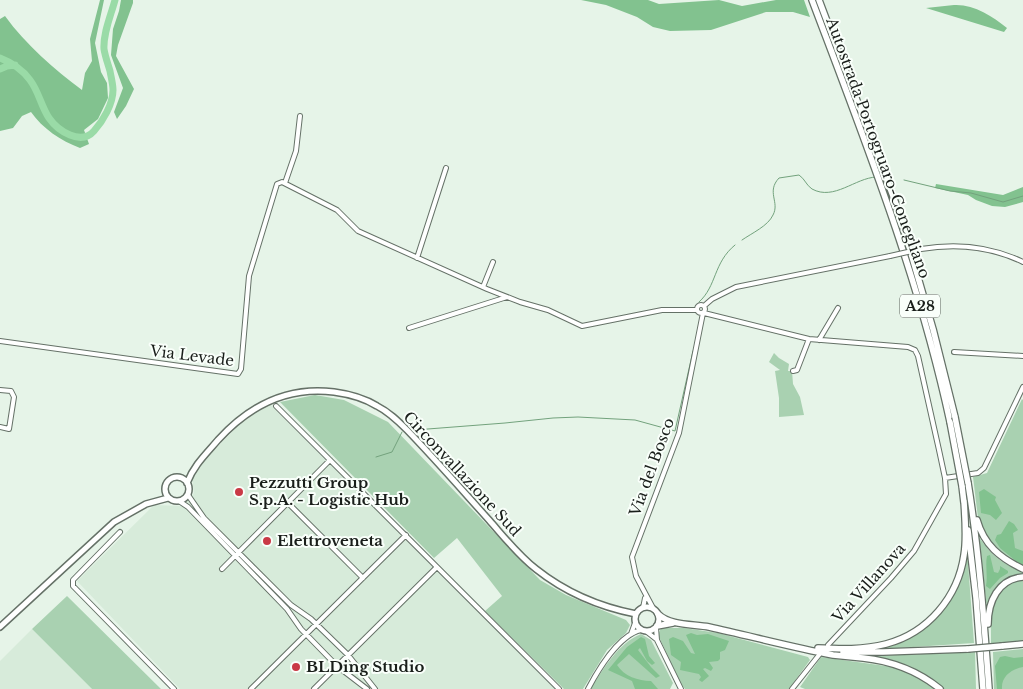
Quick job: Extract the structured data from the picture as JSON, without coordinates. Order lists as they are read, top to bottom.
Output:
{
  "streets": {
    "highway": ["Autostrada Portogruaro-Conegliano", "A28"],
    "main road": ["Circonvallazione Sud"],
    "street": ["Via Levade", "Via del Bosco", "Via Villanova"]
  },
  "crossings": [
    ["Via del Bosco", "Circonvallazione Sud"]
  ],
  "places": ["Pezzutti Group S.p.A. - Logistic Hub", "Elettroveneta", "BLDing Studio"]
}
